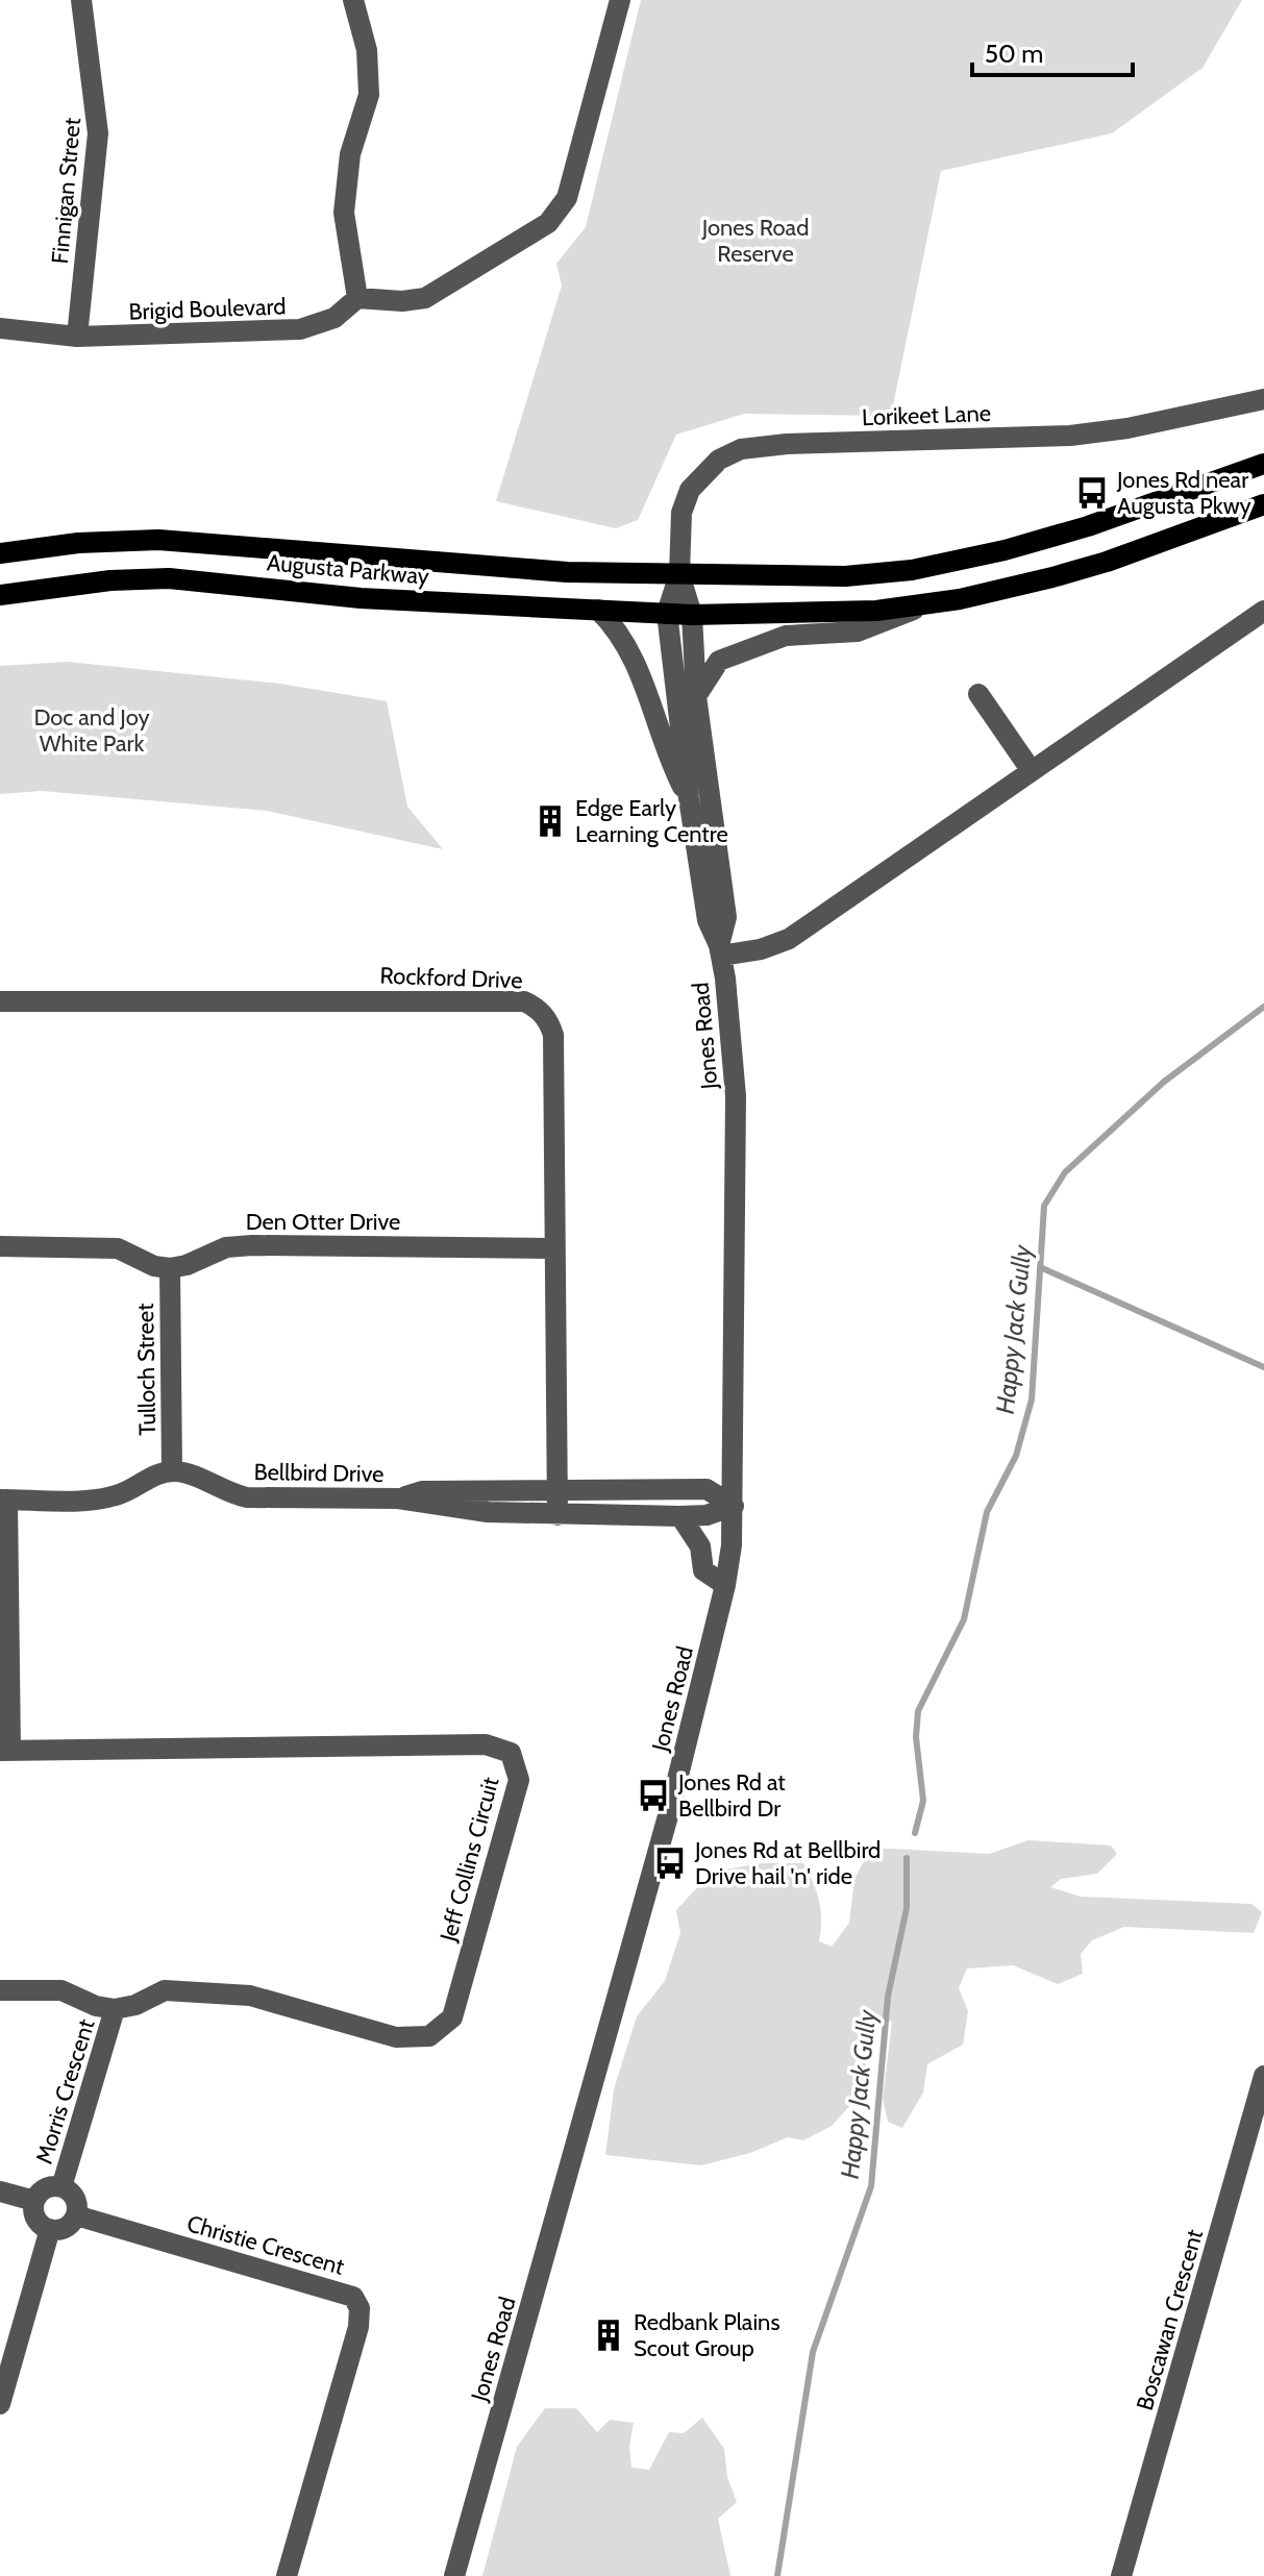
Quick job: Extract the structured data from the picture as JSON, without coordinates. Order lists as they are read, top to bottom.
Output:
{
  "streets": {
    "main road": ["Augusta Parkway"],
    "street": [
      "Finnigan Street",
      "Brigid Boulevard",
      "Lorikeet Lane",
      "Rockford Drive",
      "Jones Road",
      "Den Otter Drive",
      "Tulloch Street",
      "Bellbird Drive",
      "Jeff Collins Circuit",
      "Morris Crescent",
      "Christie Crescent",
      "Boscawan Crescent"
    ]
  },
  "crossings": [
    ["Finnigan Street", "Brigid Boulevard"],
    ["Lorikeet Lane", "Augusta Parkway"],
    ["Lorikeet Lane", "Jones Road"],
    ["Augusta Parkway", "Jones Road"],
    ["Rockford Drive", "Den Otter Drive"],
    ["Rockford Drive", "Bellbird Drive"],
    ["Jones Road", "Bellbird Drive"],
    ["Den Otter Drive", "Tulloch Street"],
    ["Tulloch Street", "Bellbird Drive"],
    ["Jeff Collins Circuit", "Morris Crescent"],
    ["Morris Crescent", "Christie Crescent"]
  ],
  "water": ["Happy Jack Gully"],
  "parks": ["Jones Road Reserve", "Doc and Joy White Park"],
  "places": {
    "bus stop": ["Jones Rd near Augusta Pkwy", "Jones Rd at Bellbird Dr", "Jones Rd at Bellbird Drive hail 'n' ride"],
    "building": ["Edge Early Learning Centre", "Redbank Plains Scout Group"]
  },
  "scale_bar": "50 m"
}
